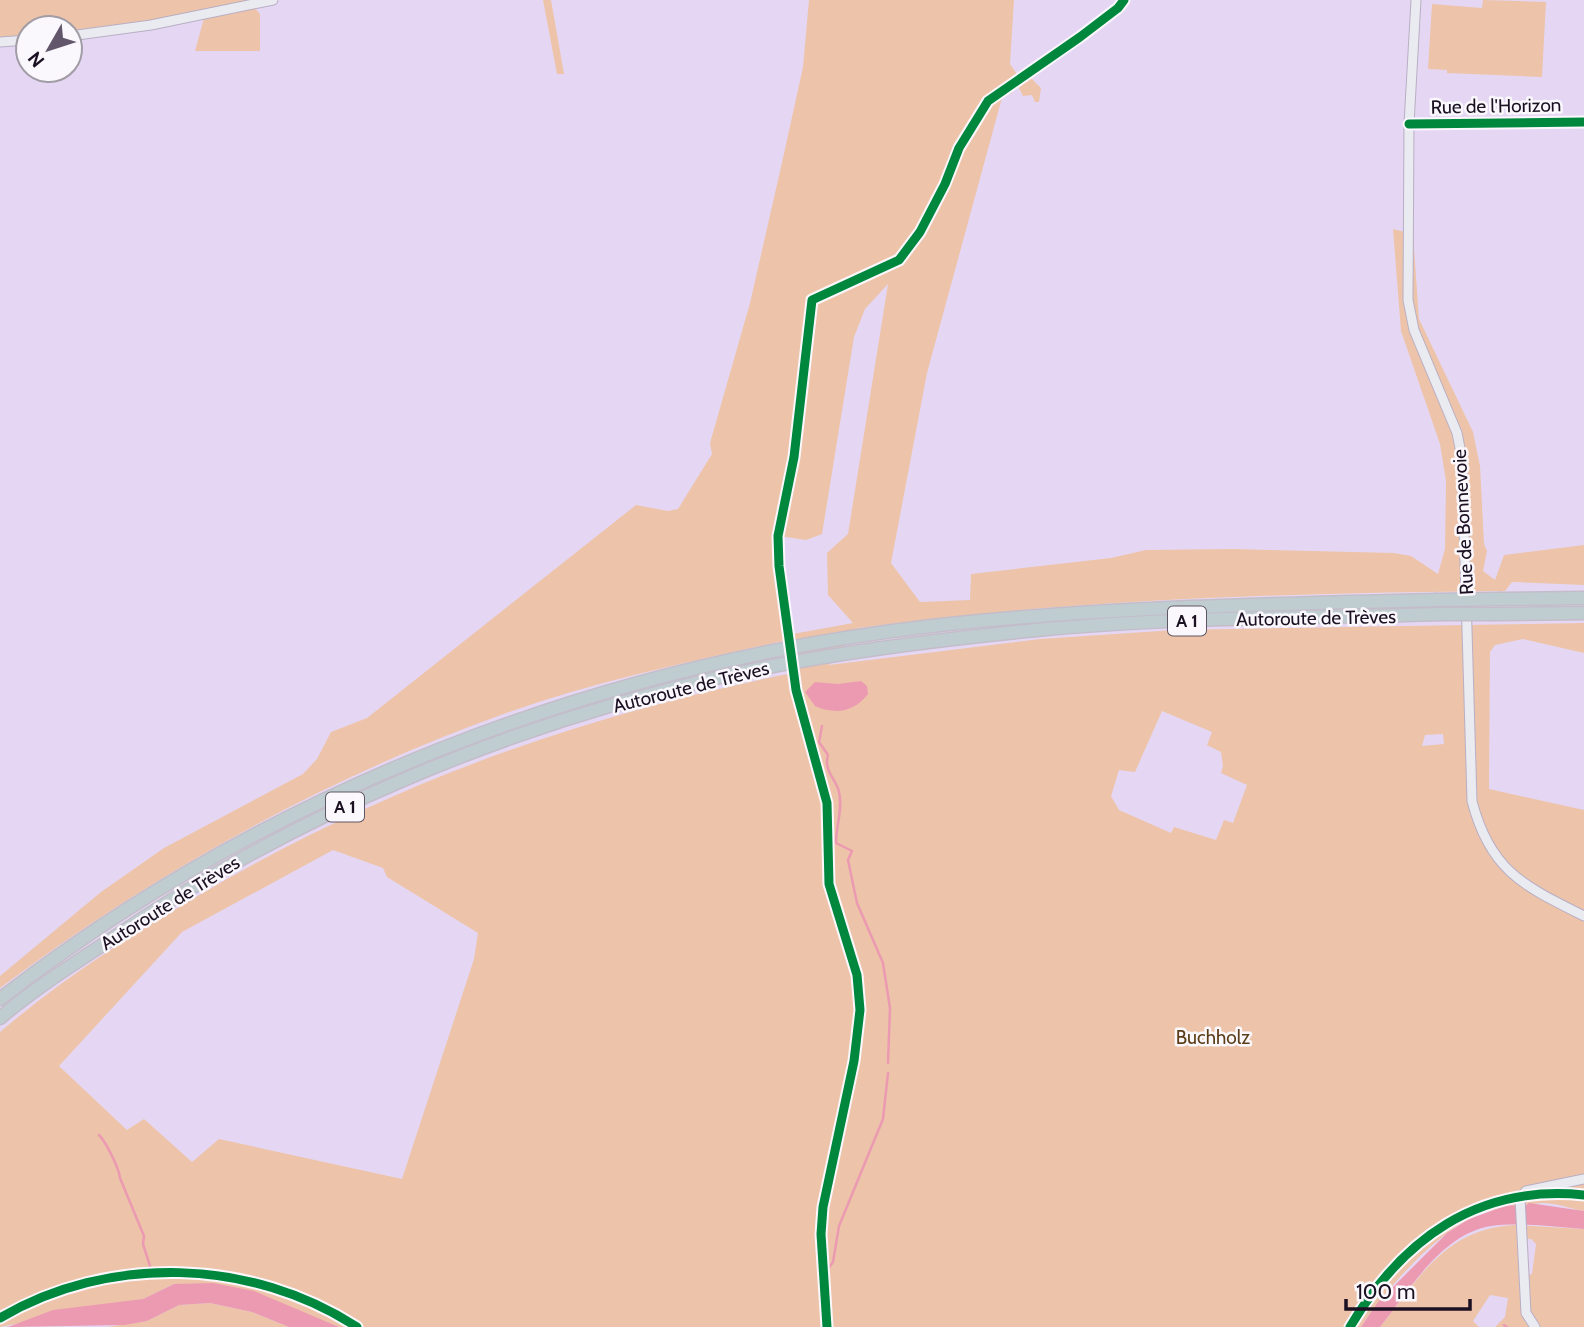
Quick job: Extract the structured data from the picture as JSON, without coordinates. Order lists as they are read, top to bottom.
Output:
{
  "streets": {
    "highway": ["Autoroute de Trèves", "A 1"],
    "main road": ["Rue de Bonnevoie"],
    "street": ["Rue de l'Horizon"]
  },
  "crossings": [
    ["Rue de l'Horizon", "Rue de Bonnevoie"]
  ],
  "parks": ["Buchholz"],
  "scale_bar": "100 m",
  "north": "bottom left"
}
